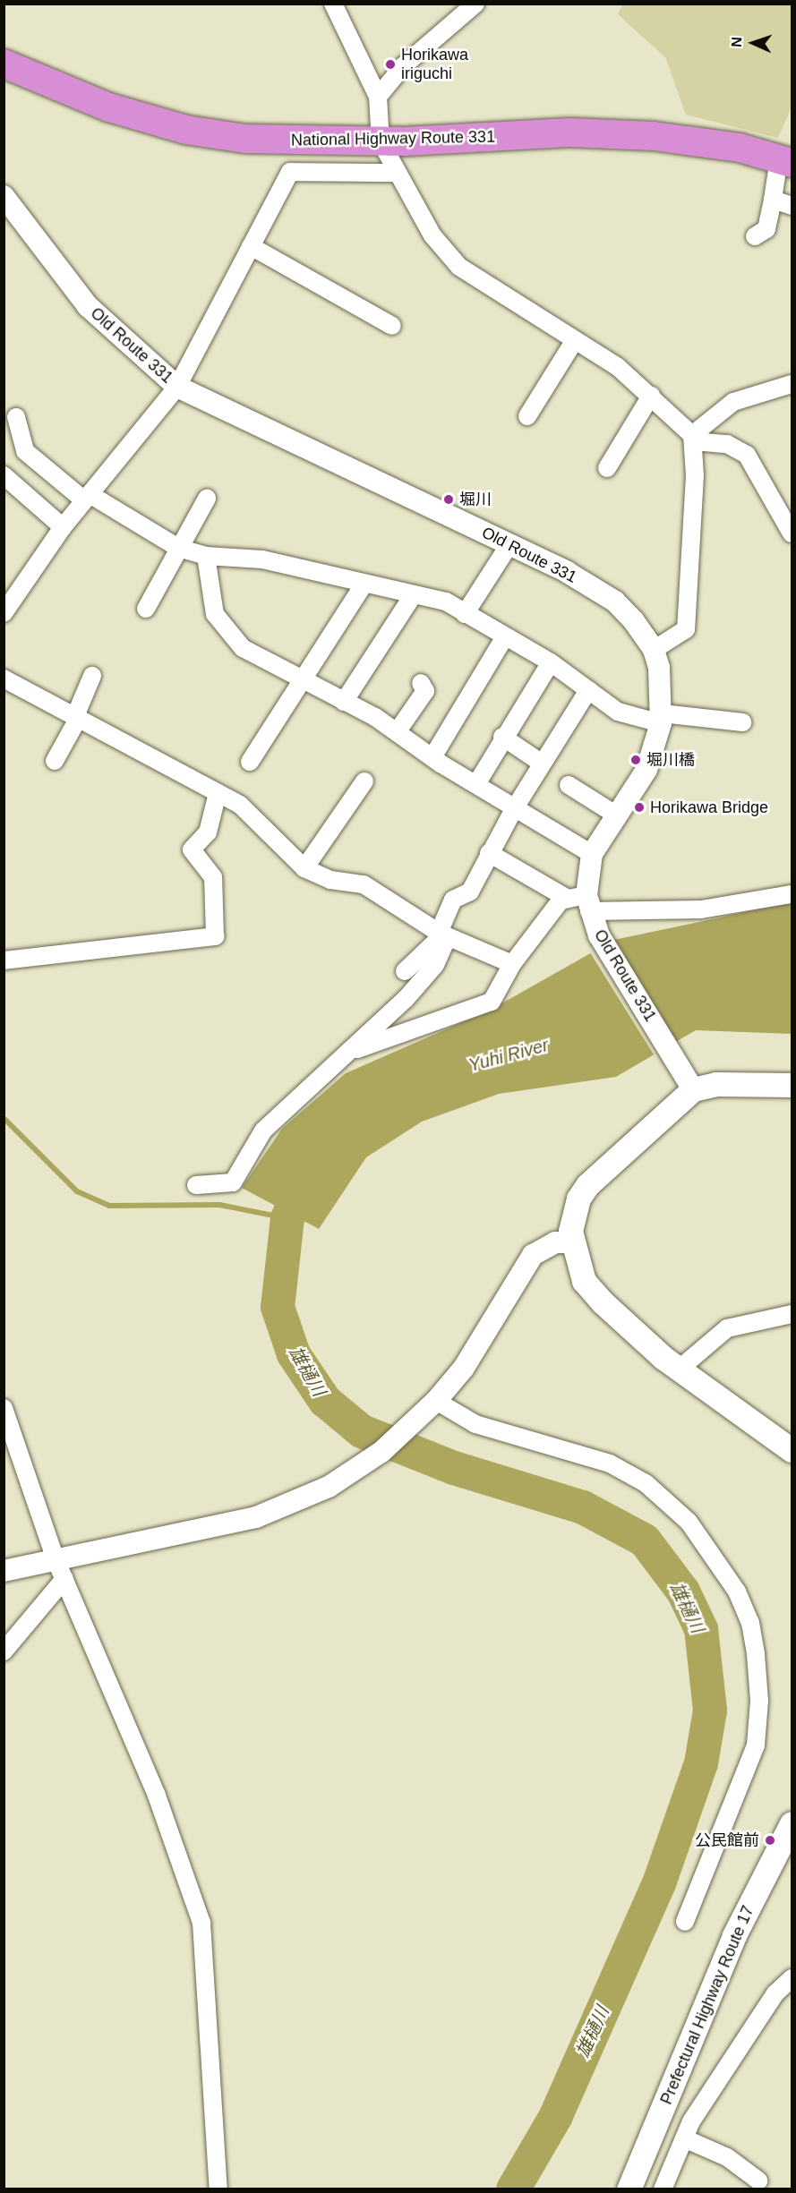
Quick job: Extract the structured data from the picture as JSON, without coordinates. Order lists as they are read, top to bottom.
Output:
{
  "streets": {
    "highway": ["National Highway Route 331"],
    "main road": ["Prefectural Highway Route 17"],
    "street": ["Old Route 331"]
  },
  "water": ["Yuhi River", "雄樋川"],
  "places": [
    "Horikawa iriguchi",
    "堀川",
    "堀川橋",
    "Horikawa Bridge",
    "公民館前"
  ],
  "north": "left"
}
